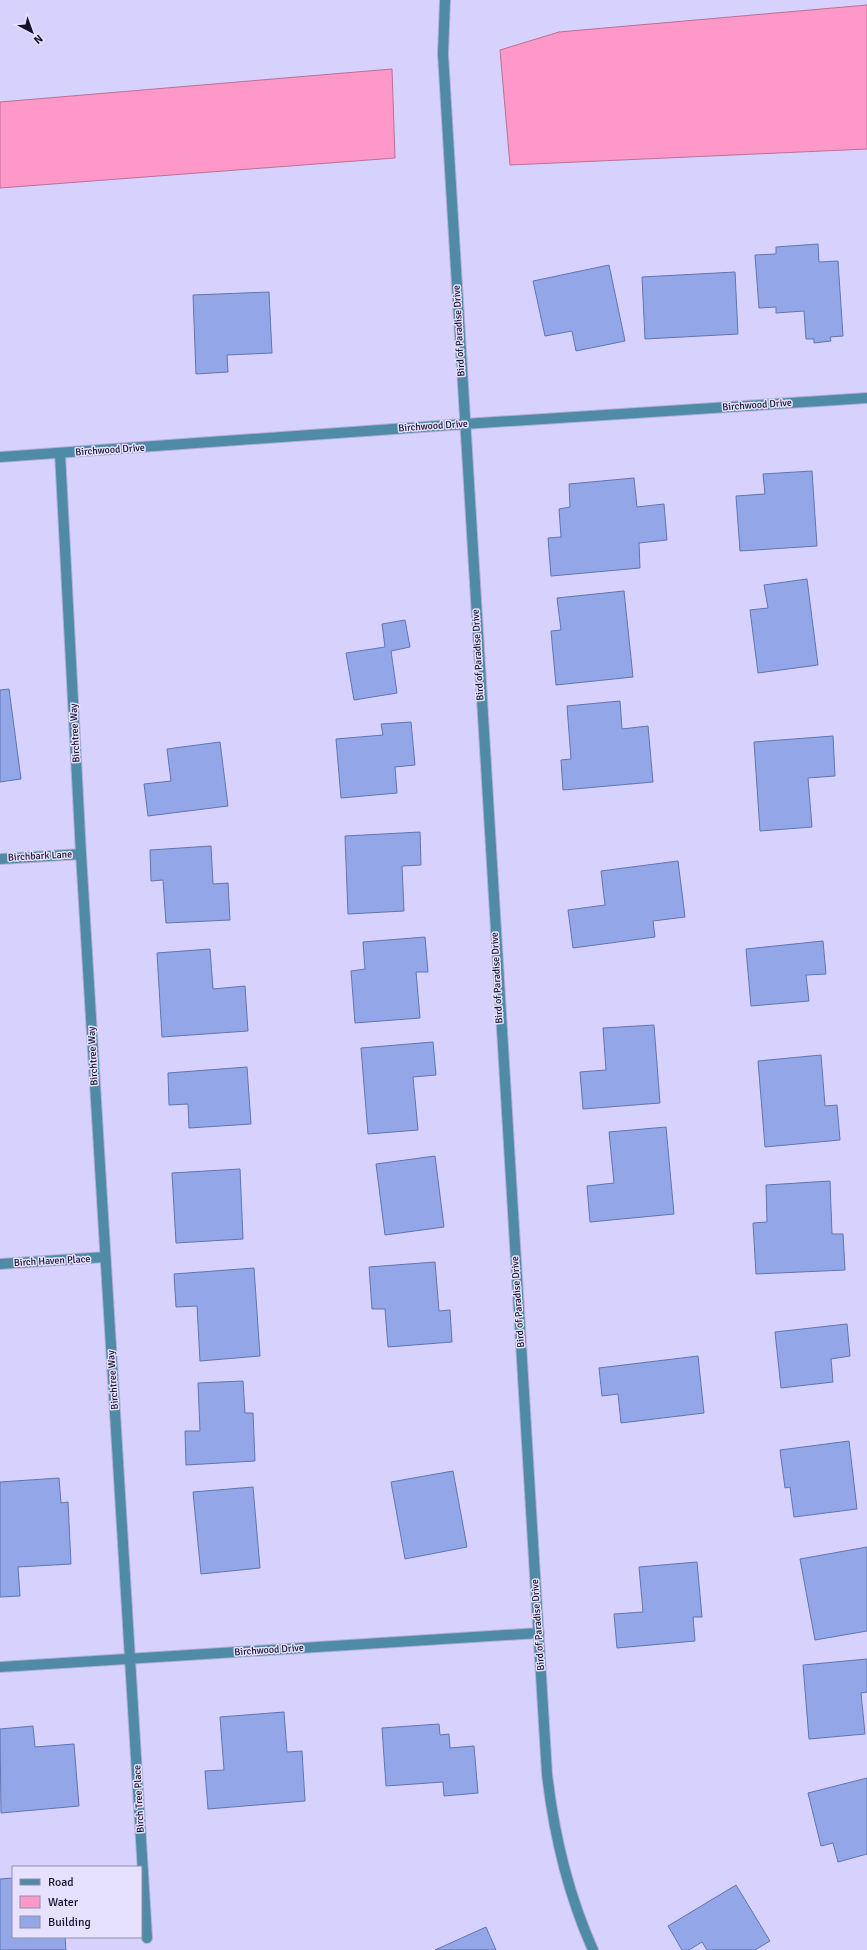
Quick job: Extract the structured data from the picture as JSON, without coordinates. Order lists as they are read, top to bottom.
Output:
{
  "streets": {
    "street": [
      "Bird of Paradise Drive",
      "Birchwood Drive",
      "Birchtree Way",
      "Birchbark Lane",
      "Birch Haven Place",
      "Birch Tree Place"
    ]
  },
  "crossings": [
    ["Bird of Paradise Drive", "Birchwood Drive"],
    ["Birchwood Drive", "Birchtree Way"],
    ["Birchwood Drive", "Birch Tree Place"],
    ["Birchtree Way", "Birchbark Lane"],
    ["Birchtree Way", "Birch Haven Place"],
    ["Birchtree Way", "Birch Tree Place"]
  ],
  "legend": ["Road", "Water", "Building"],
  "north": "bottom right"
}
